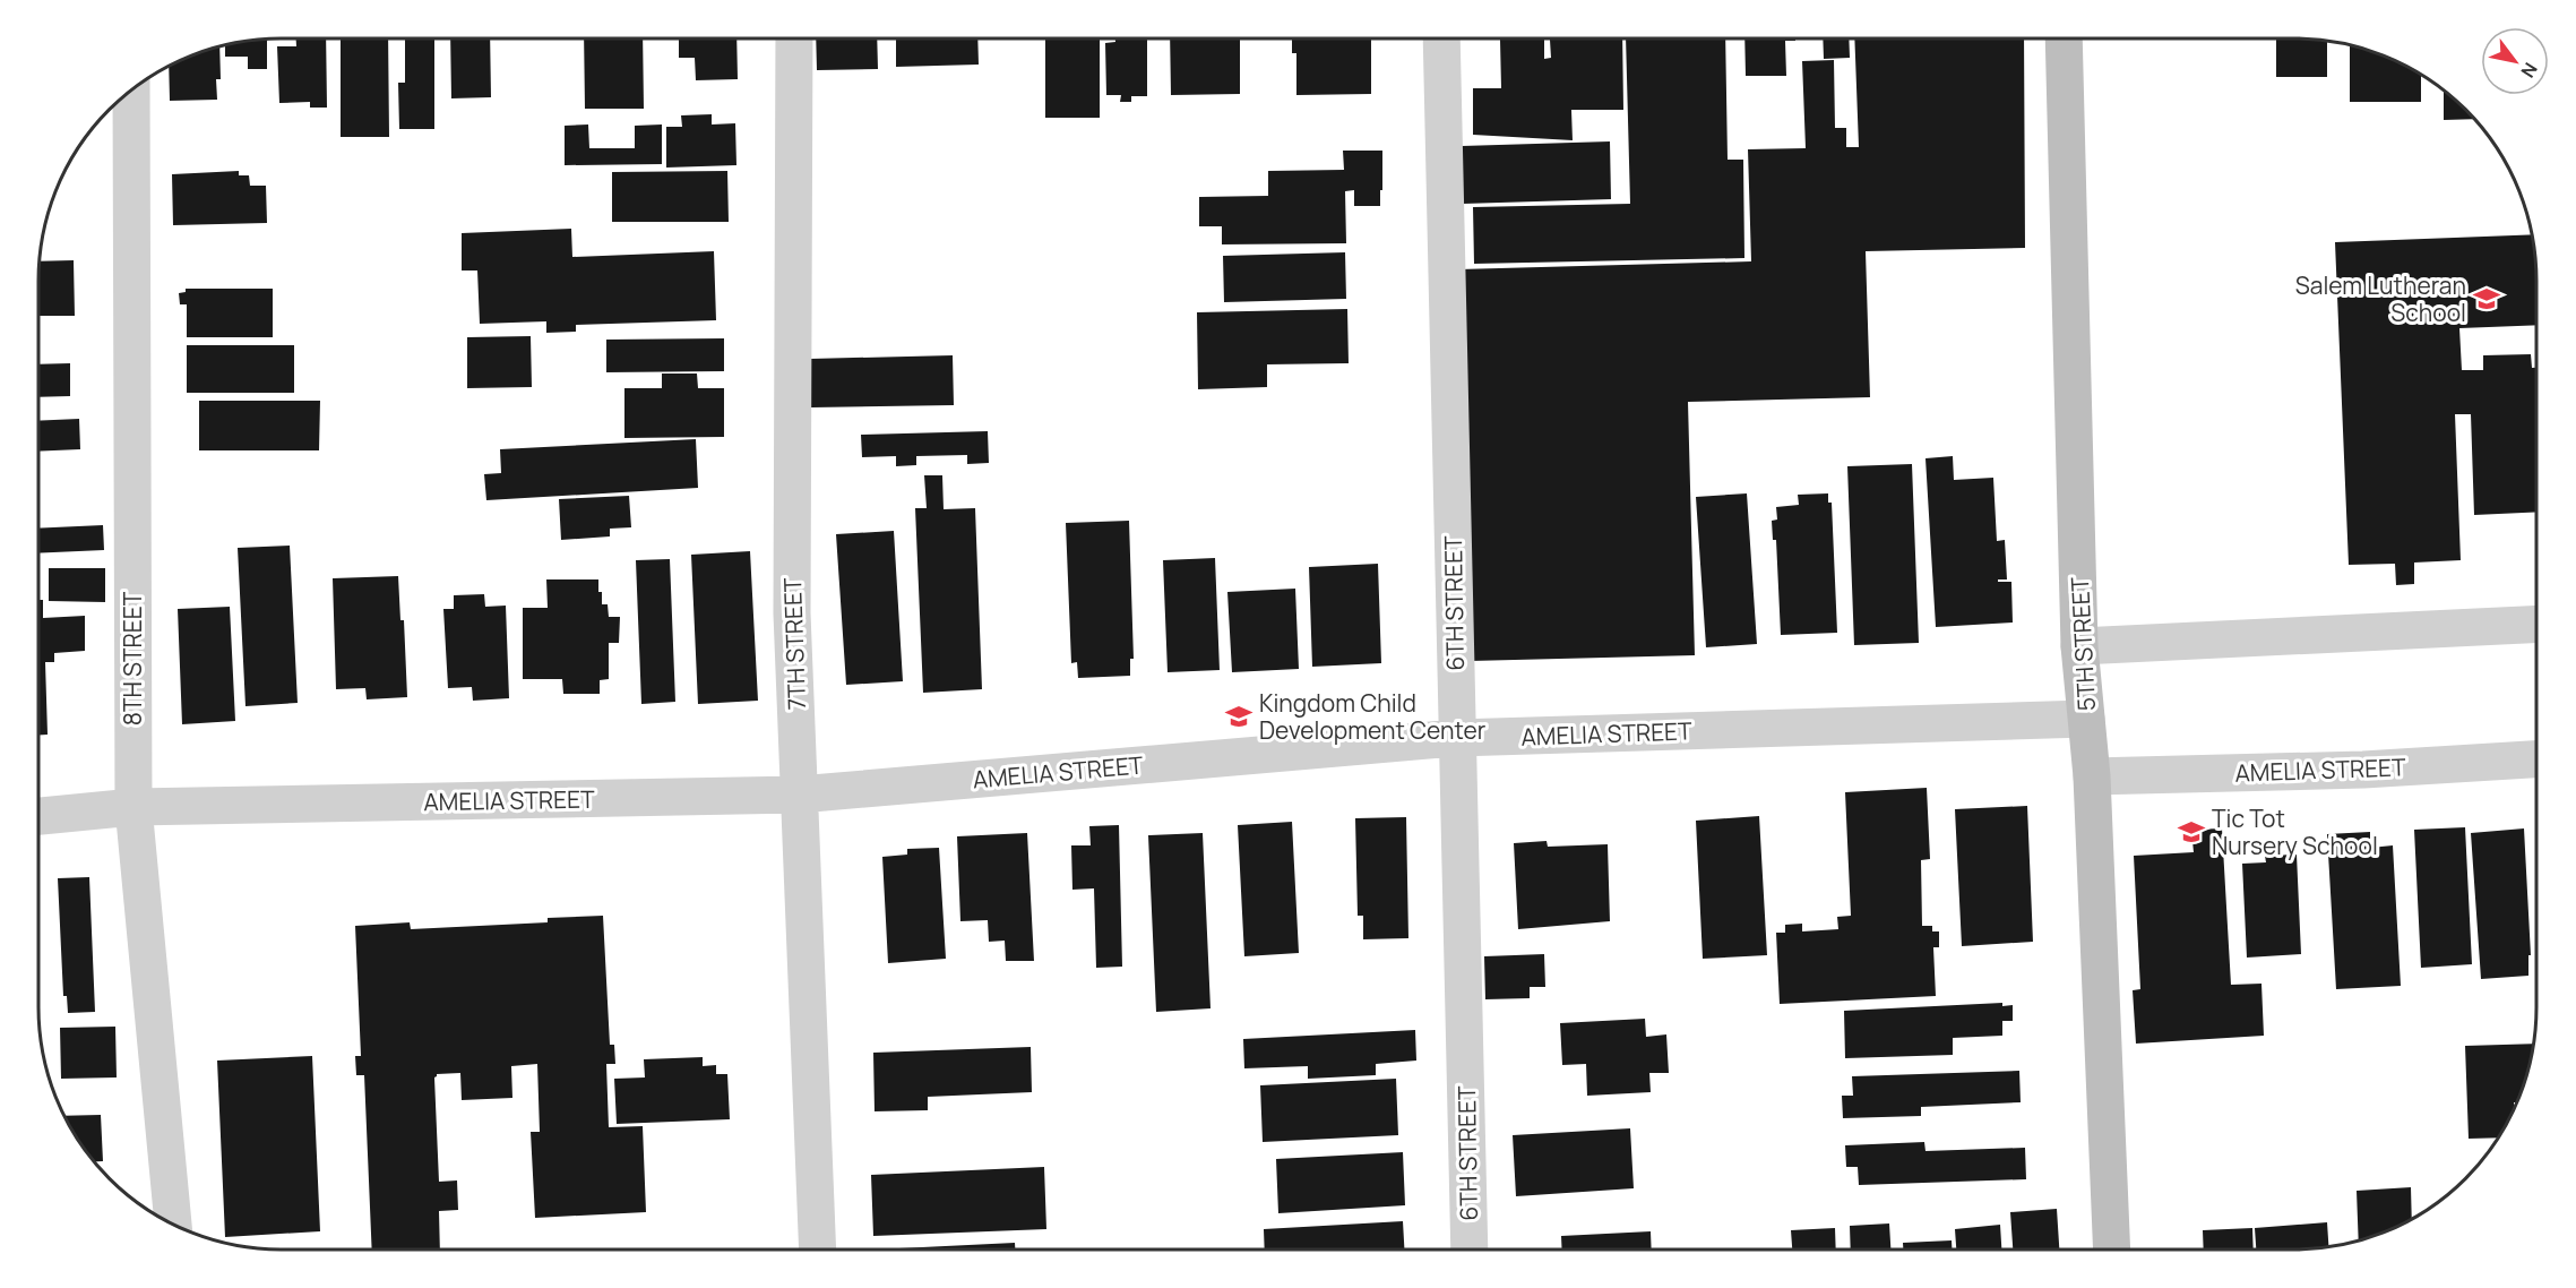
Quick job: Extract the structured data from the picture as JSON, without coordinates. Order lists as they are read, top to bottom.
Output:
{
  "streets": {
    "main road": ["5TH STREET"],
    "street": [
      "6TH STREET",
      "7TH STREET",
      "8TH STREET",
      "AMELIA STREET"
    ]
  },
  "crossings": [
    ["6TH STREET", "AMELIA STREET"],
    ["7TH STREET", "AMELIA STREET"],
    ["5TH STREET", "AMELIA STREET"],
    ["8TH STREET", "AMELIA STREET"]
  ],
  "places": {
    "school or university": ["Salem Lutheran School", "Kingdom Child Development Center", "Tic Tot Nursery School"]
  },
  "north": "bottom right"
}
